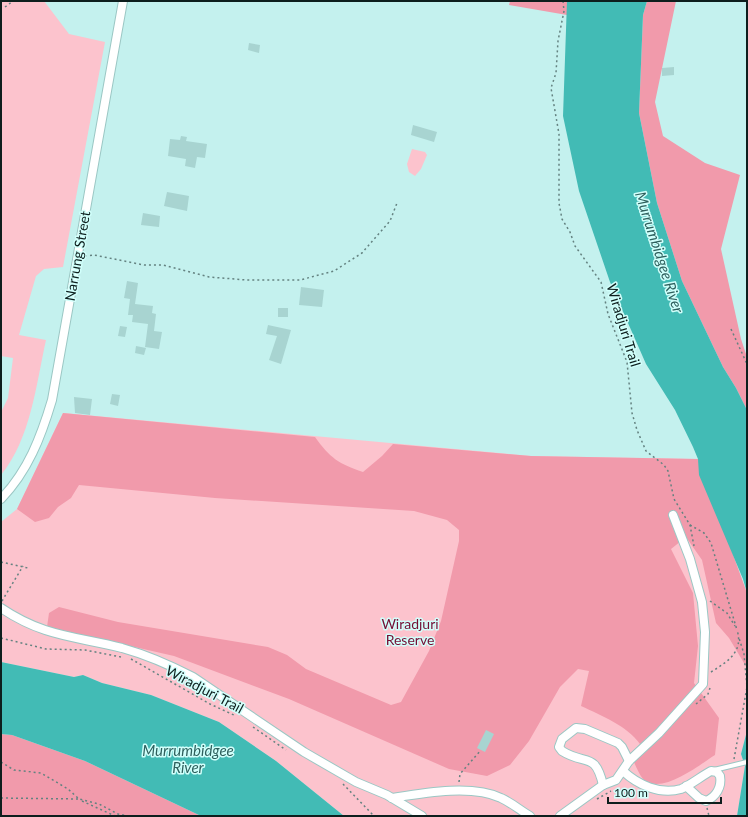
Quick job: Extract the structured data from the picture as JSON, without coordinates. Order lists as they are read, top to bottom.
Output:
{
  "streets": {
    "street": ["Narrung Street"],
    "path": ["Wiradjuri Trail"]
  },
  "water": ["Murrumbidgee River"],
  "parks": ["Wiradjuri Reserve"],
  "scale_bar": "100 m"
}
